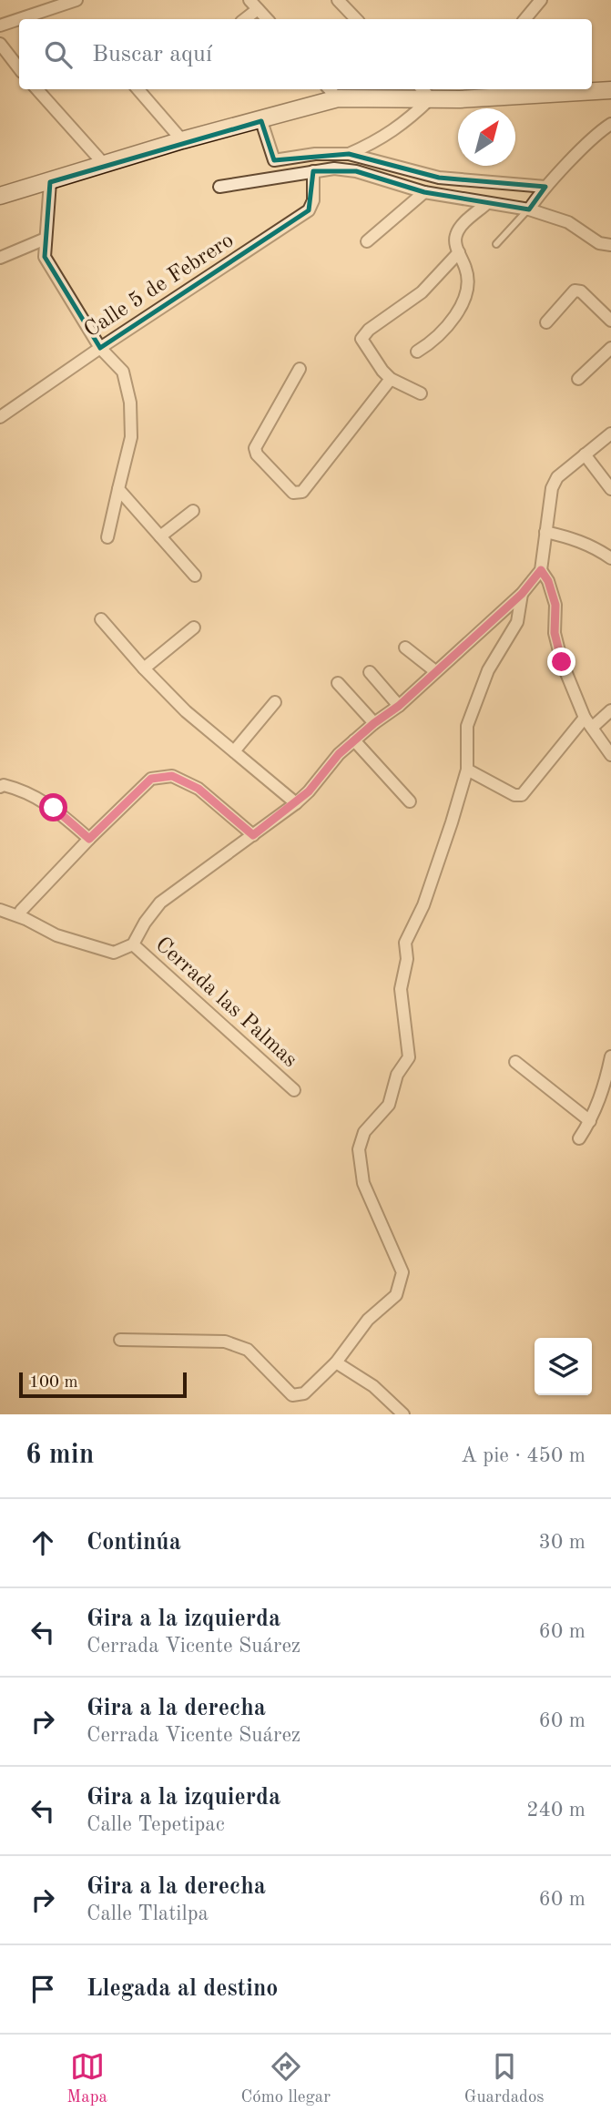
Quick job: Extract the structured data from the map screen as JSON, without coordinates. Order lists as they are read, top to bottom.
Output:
{
  "streets": {
    "street": ["Calle 5 de Febrero", "Cerrada las Palmas"]
  },
  "scale_bar": "100 m",
  "north": "top right",
  "page": {
    "search": "Buscar aquí",
    "scale": "100 m",
    "heading": ["6 min", "A pie · 450 m"],
    "list": [
      ["Continúa", "30 m"],
      ["Gira a la izquierda", "Cerrada Vicente Suárez", "60 m"],
      ["Gira a la derecha", "Cerrada Vicente Suárez", "60 m"],
      ["Gira a la izquierda", "Calle Tepetipac", "240 m"],
      ["Gira a la derecha", "Calle Tlatilpa", "60 m"],
      "Llegada al destino"
    ],
    "nav": ["Mapa", "Cómo llegar", "Guardados"]
  }
}
